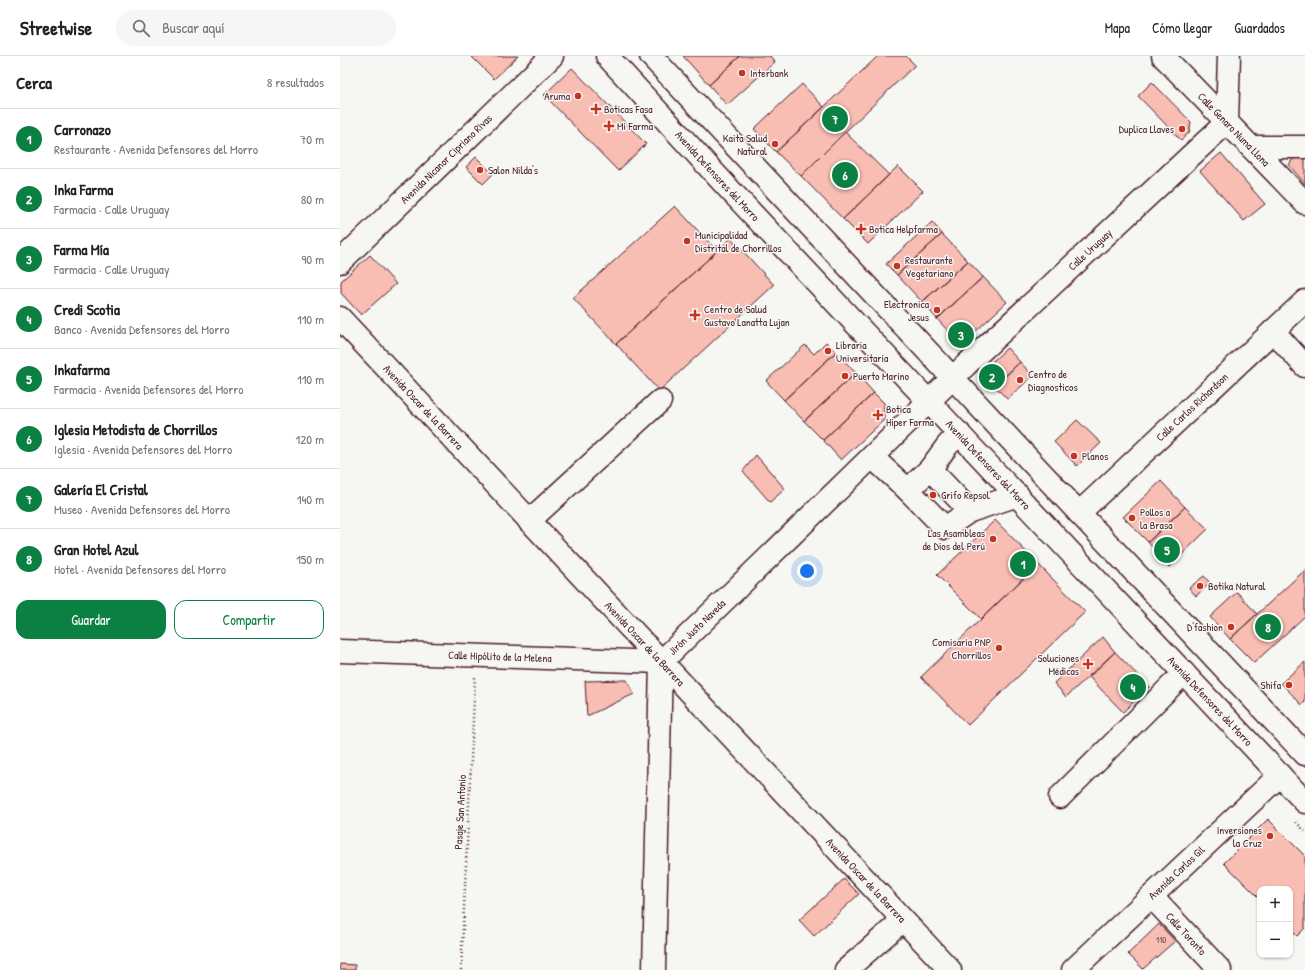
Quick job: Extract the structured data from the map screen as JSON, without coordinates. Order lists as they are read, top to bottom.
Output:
{
  "streets": {
    "street": [
      "Calle Genaro Numa Llona",
      "Avenida Nicanor Cipriano Rivas",
      "Avenida Defensores del Morro",
      "Calle Uruguay",
      "Avenida Oscar de la Barrera",
      "Calle Carlos Richardson",
      "Jirón Justo Naveda",
      "Calle Hipólito de la Melena",
      "Avenida Carlos Gil",
      "Calle Toronto"
    ],
    "path": ["Pasaje San Antonio"]
  },
  "crossings": [
    ["Calle Genaro Numa Llona", "Calle Uruguay"],
    ["Avenida Defensores del Morro", "Jirón Justo Naveda"],
    ["Avenida Defensores del Morro", "Avenida Carlos Gil"],
    ["Calle Uruguay", "Jirón Justo Naveda"],
    ["Avenida Oscar de la Barrera", "Jirón Justo Naveda"],
    ["Avenida Oscar de la Barrera", "Calle Hipólito de la Melena"],
    ["Jirón Justo Naveda", "Calle Hipólito de la Melena"],
    ["Calle Hipólito de la Melena", "Pasaje San Antonio"],
    ["Avenida Carlos Gil", "Calle Toronto"]
  ],
  "places": {
    "other": [
      "Interbank",
      "Aruma",
      "Duplica Llaves",
      "Kaita Salud Natural",
      "Salon Nilda's",
      "Municipalidad Distrital de Chorrillos",
      "Restaurante Vegetariano",
      "Electronica Jesus",
      "Libraria Universitaria",
      "Puerto Marino",
      "Centro de Diagnosticos",
      "Planos",
      "Grifo Repsol",
      "Pollos a la Brasa",
      "Las Asambleas de Dios del Perú",
      "Botika Natural",
      "D'fashion",
      "Comisaría PNP Chorrillos",
      "Shifa",
      "Inversiones la Cruz"
    ],
    "health": [
      "Boticas Fasa",
      "Mi Farma",
      "Botica Helpfarma",
      "Centro de Salud Gustavo Lanatta Lujan",
      "Botica Hiper Farma",
      "Soluciones Médicas"
    ]
  },
  "house_numbers": ["110"],
  "page": {
    "header": "Streetwise",
    "search": "Buscar aquí",
    "nav": ["Mapa", "Cómo llegar", "Guardados"],
    "heading": ["Cerca", "8 resultados"],
    "pins": [
      "7",
      "6",
      "3",
      "2",
      "5",
      "1",
      "8",
      "4"
    ],
    "list": [
      {
        "mark": "1",
        "name": "Carronazo",
        "note": "Restaurante · Avenida Defensores del Morro",
        "value": "70 m"
      },
      {
        "mark": "2",
        "name": "Inka Farma",
        "note": "Farmacia · Calle Uruguay",
        "value": "80 m"
      },
      {
        "mark": "3",
        "name": "Farma Mía",
        "note": "Farmacia · Calle Uruguay",
        "value": "90 m"
      },
      {
        "mark": "4",
        "name": "Credi Scotia",
        "note": "Banco · Avenida Defensores del Morro",
        "value": "110 m"
      },
      {
        "mark": "5",
        "name": "Inkafarma",
        "note": "Farmacia · Avenida Defensores del Morro",
        "value": "110 m"
      },
      {
        "mark": "6",
        "name": "Iglesia Metodista de Chorrillos",
        "note": "Iglesia · Avenida Defensores del Morro",
        "value": "120 m"
      },
      {
        "mark": "7",
        "name": "Galería El Cristal",
        "note": "Museo · Avenida Defensores del Morro",
        "value": "140 m"
      },
      {
        "mark": "8",
        "name": "Gran Hotel Azul",
        "note": "Hotel · Avenida Defensores del Morro",
        "value": "150 m"
      }
    ],
    "buttons": ["Guardar", "Compartir"],
    "map_buttons": ["+", "−"]
  }
}
